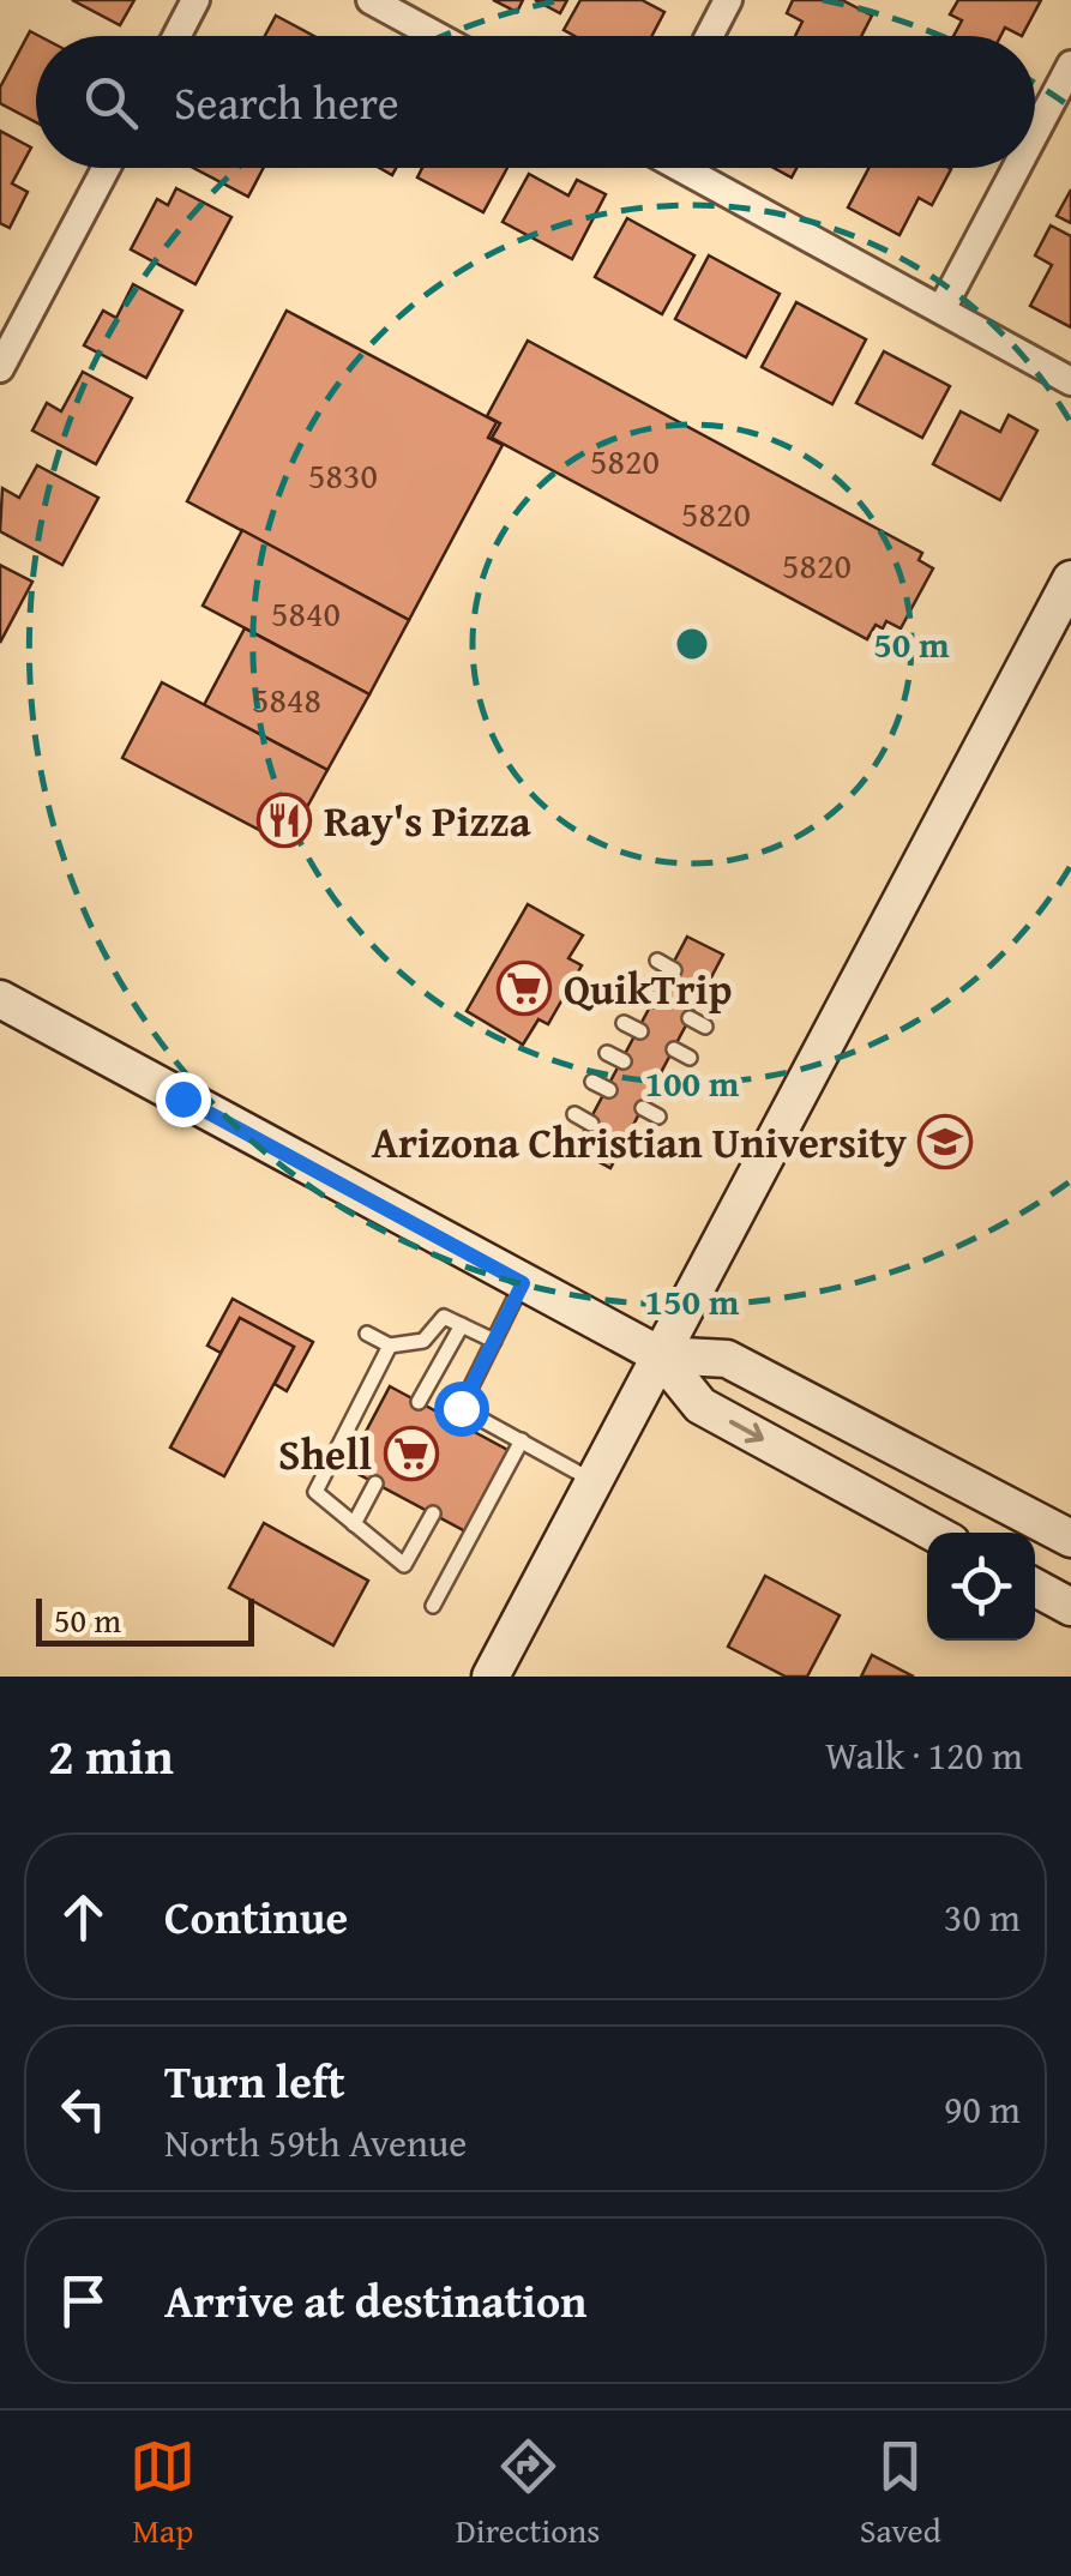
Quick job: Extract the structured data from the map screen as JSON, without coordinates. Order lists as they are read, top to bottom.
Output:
{
  "places": {
    "restaurant": ["Ray's Pizza"],
    "supermarket": ["QuikTrip", "Shell"],
    "school or university": ["Arizona Christian University"]
  },
  "house_numbers": [
    "5820",
    "5830",
    "5820",
    "5820",
    "5840",
    "5848"
  ],
  "scale_bar": "50 m",
  "page": {
    "search": "Search here",
    "scale": "50 m",
    "heading": ["2 min", "Walk · 120 m"],
    "list": [
      ["Continue", "30 m"],
      ["Turn left", "North 59th Avenue", "90 m"],
      "Arrive at destination"
    ],
    "nav": ["Map", "Directions", "Saved"]
  },
  "rings": ["50 m", "100 m", "150 m"]
}
